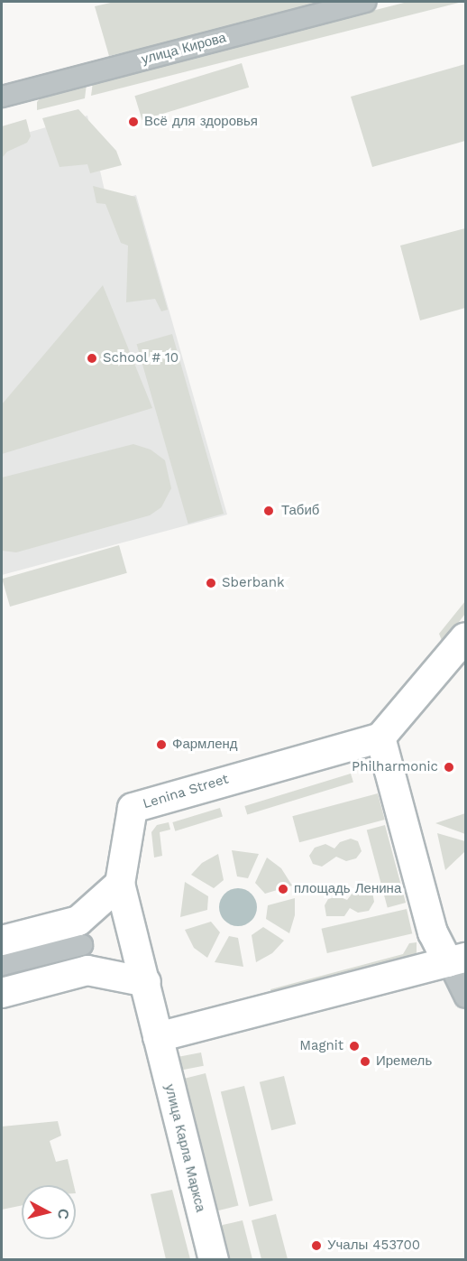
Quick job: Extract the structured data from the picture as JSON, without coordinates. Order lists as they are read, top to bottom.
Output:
{
  "streets": {
    "main road": ["Lenina Street", "улица Карла Маркса"],
    "street": ["улица Кирова"]
  },
  "crossings": [
    ["Lenina Street", "улица Карла Маркса"]
  ],
  "places": [
    "Всё для здоровья",
    "School # 10",
    "Табиб",
    "Sberbank",
    "Фармленд",
    "Philharmonic",
    "площадь Ленина",
    "Magnit",
    "Иремель",
    "Учалы 453700"
  ],
  "north": "right"
}
